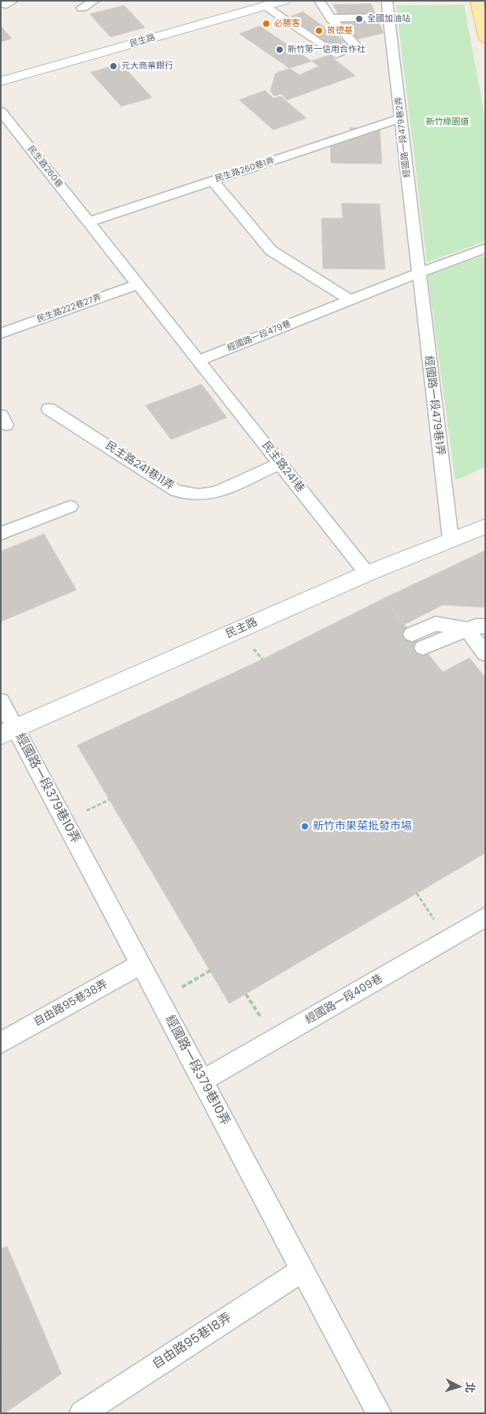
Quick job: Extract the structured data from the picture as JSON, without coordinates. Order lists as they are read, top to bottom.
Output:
{
  "streets": {
    "street": ["民生路", "民主路"],
    "lane": [
      "經國路一段479巷2弄",
      "民生路260巷",
      "民生路260巷1弄",
      "民生路222巷27弄",
      "經國路一段479巷",
      "經國路一段479巷1弄",
      "民主路241巷11弄",
      "民主路241巷",
      "經國路一段379巷10弄",
      "經國路一段409巷",
      "自由路95巷38弄",
      "自由路95巷18弄"
    ]
  },
  "crossings": [
    ["經國路一段479巷2弄", "民生路260巷1弄"],
    ["經國路一段479巷2弄", "經國路一段479巷"],
    ["經國路一段479巷2弄", "經國路一段479巷1弄"],
    ["民生路260巷", "民生路260巷1弄"],
    ["經國路一段479巷", "經國路一段479巷1弄"],
    ["經國路一段479巷", "民主路241巷"],
    ["經國路一段479巷1弄", "民主路"],
    ["民主路241巷11弄", "民主路241巷"],
    ["民主路241巷", "民主路"],
    ["民主路", "經國路一段379巷10弄"],
    ["經國路一段379巷10弄", "經國路一段409巷"],
    ["經國路一段379巷10弄", "自由路95巷38弄"],
    ["經國路一段379巷10弄", "自由路95巷18弄"]
  ],
  "parks": ["新竹綠園道"],
  "places": [
    "全國加油站",
    "必勝客",
    "肯德基",
    "新竹第一信用合作社",
    "元大商業銀行",
    "新竹市果菜批發市場"
  ],
  "north": "right"
}
